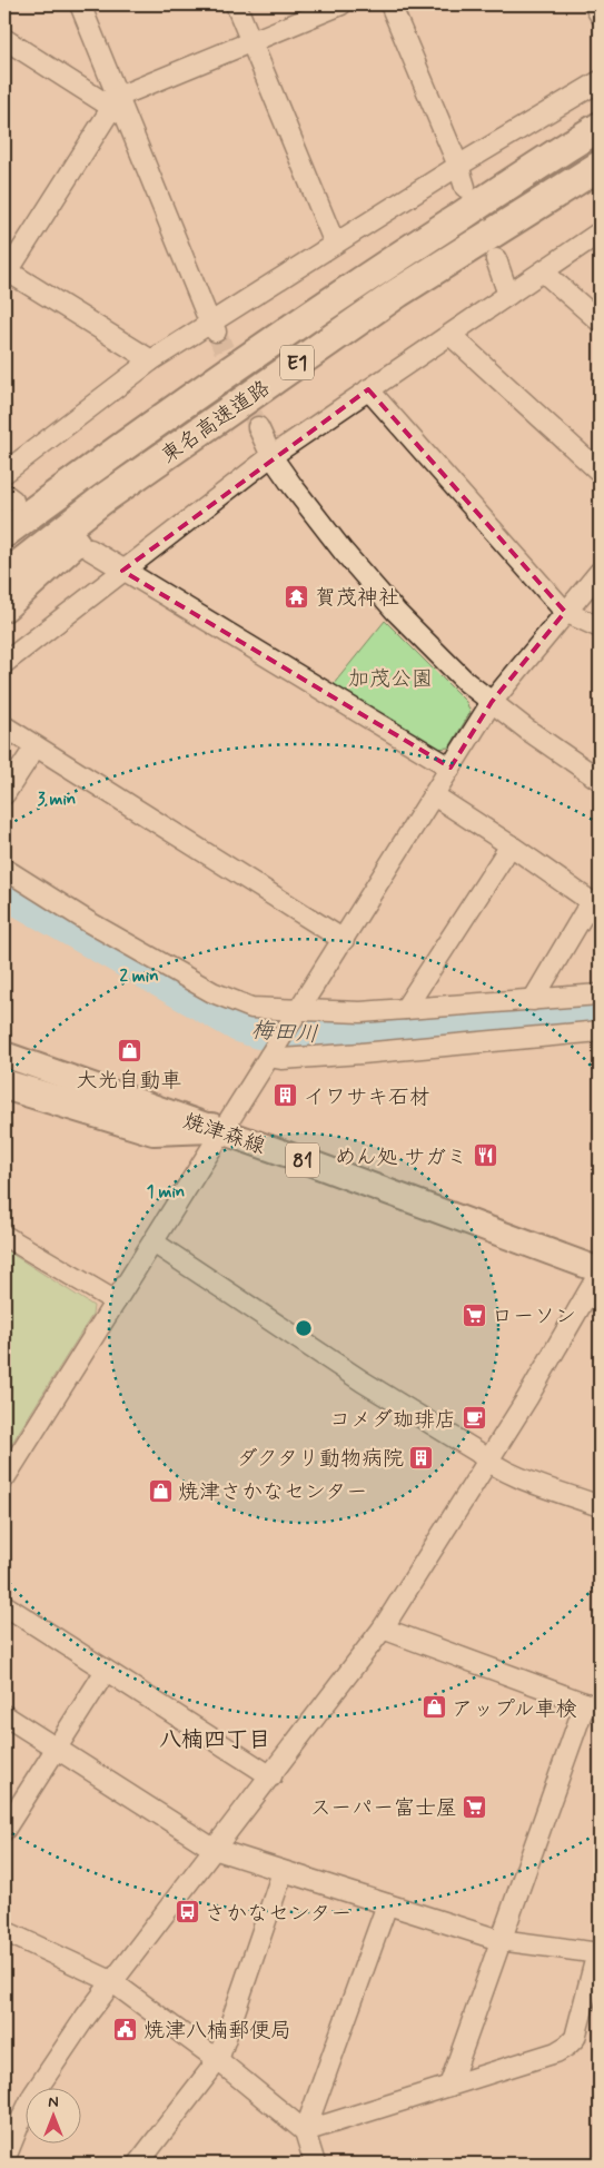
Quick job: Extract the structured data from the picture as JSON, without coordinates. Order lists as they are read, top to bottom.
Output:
{
  "streets": {
    "highway": ["E1", "東名高速道路"],
    "main road": ["焼津森線", "81"]
  },
  "districts": ["八楠四丁目"],
  "water": ["梅田川"],
  "parks": ["加茂公園"],
  "places": {
    "temple": ["賀茂神社"],
    "shop": ["大光自動車", "焼津さかなセンター", "アップル車検"],
    "building": ["イワサキ石材", "ダクタリ動物病院"],
    "restaurant": ["めん処 サガミ"],
    "supermarket": ["ローソン", "スーパー富士屋"],
    "cafe": ["コメダ珈琲店"],
    "bus stop": ["さかなセンター"],
    "public building": ["焼津八楠郵便局"]
  },
  "north": "top",
  "rings": ["3 min", "2 min", "1 min"]
}
